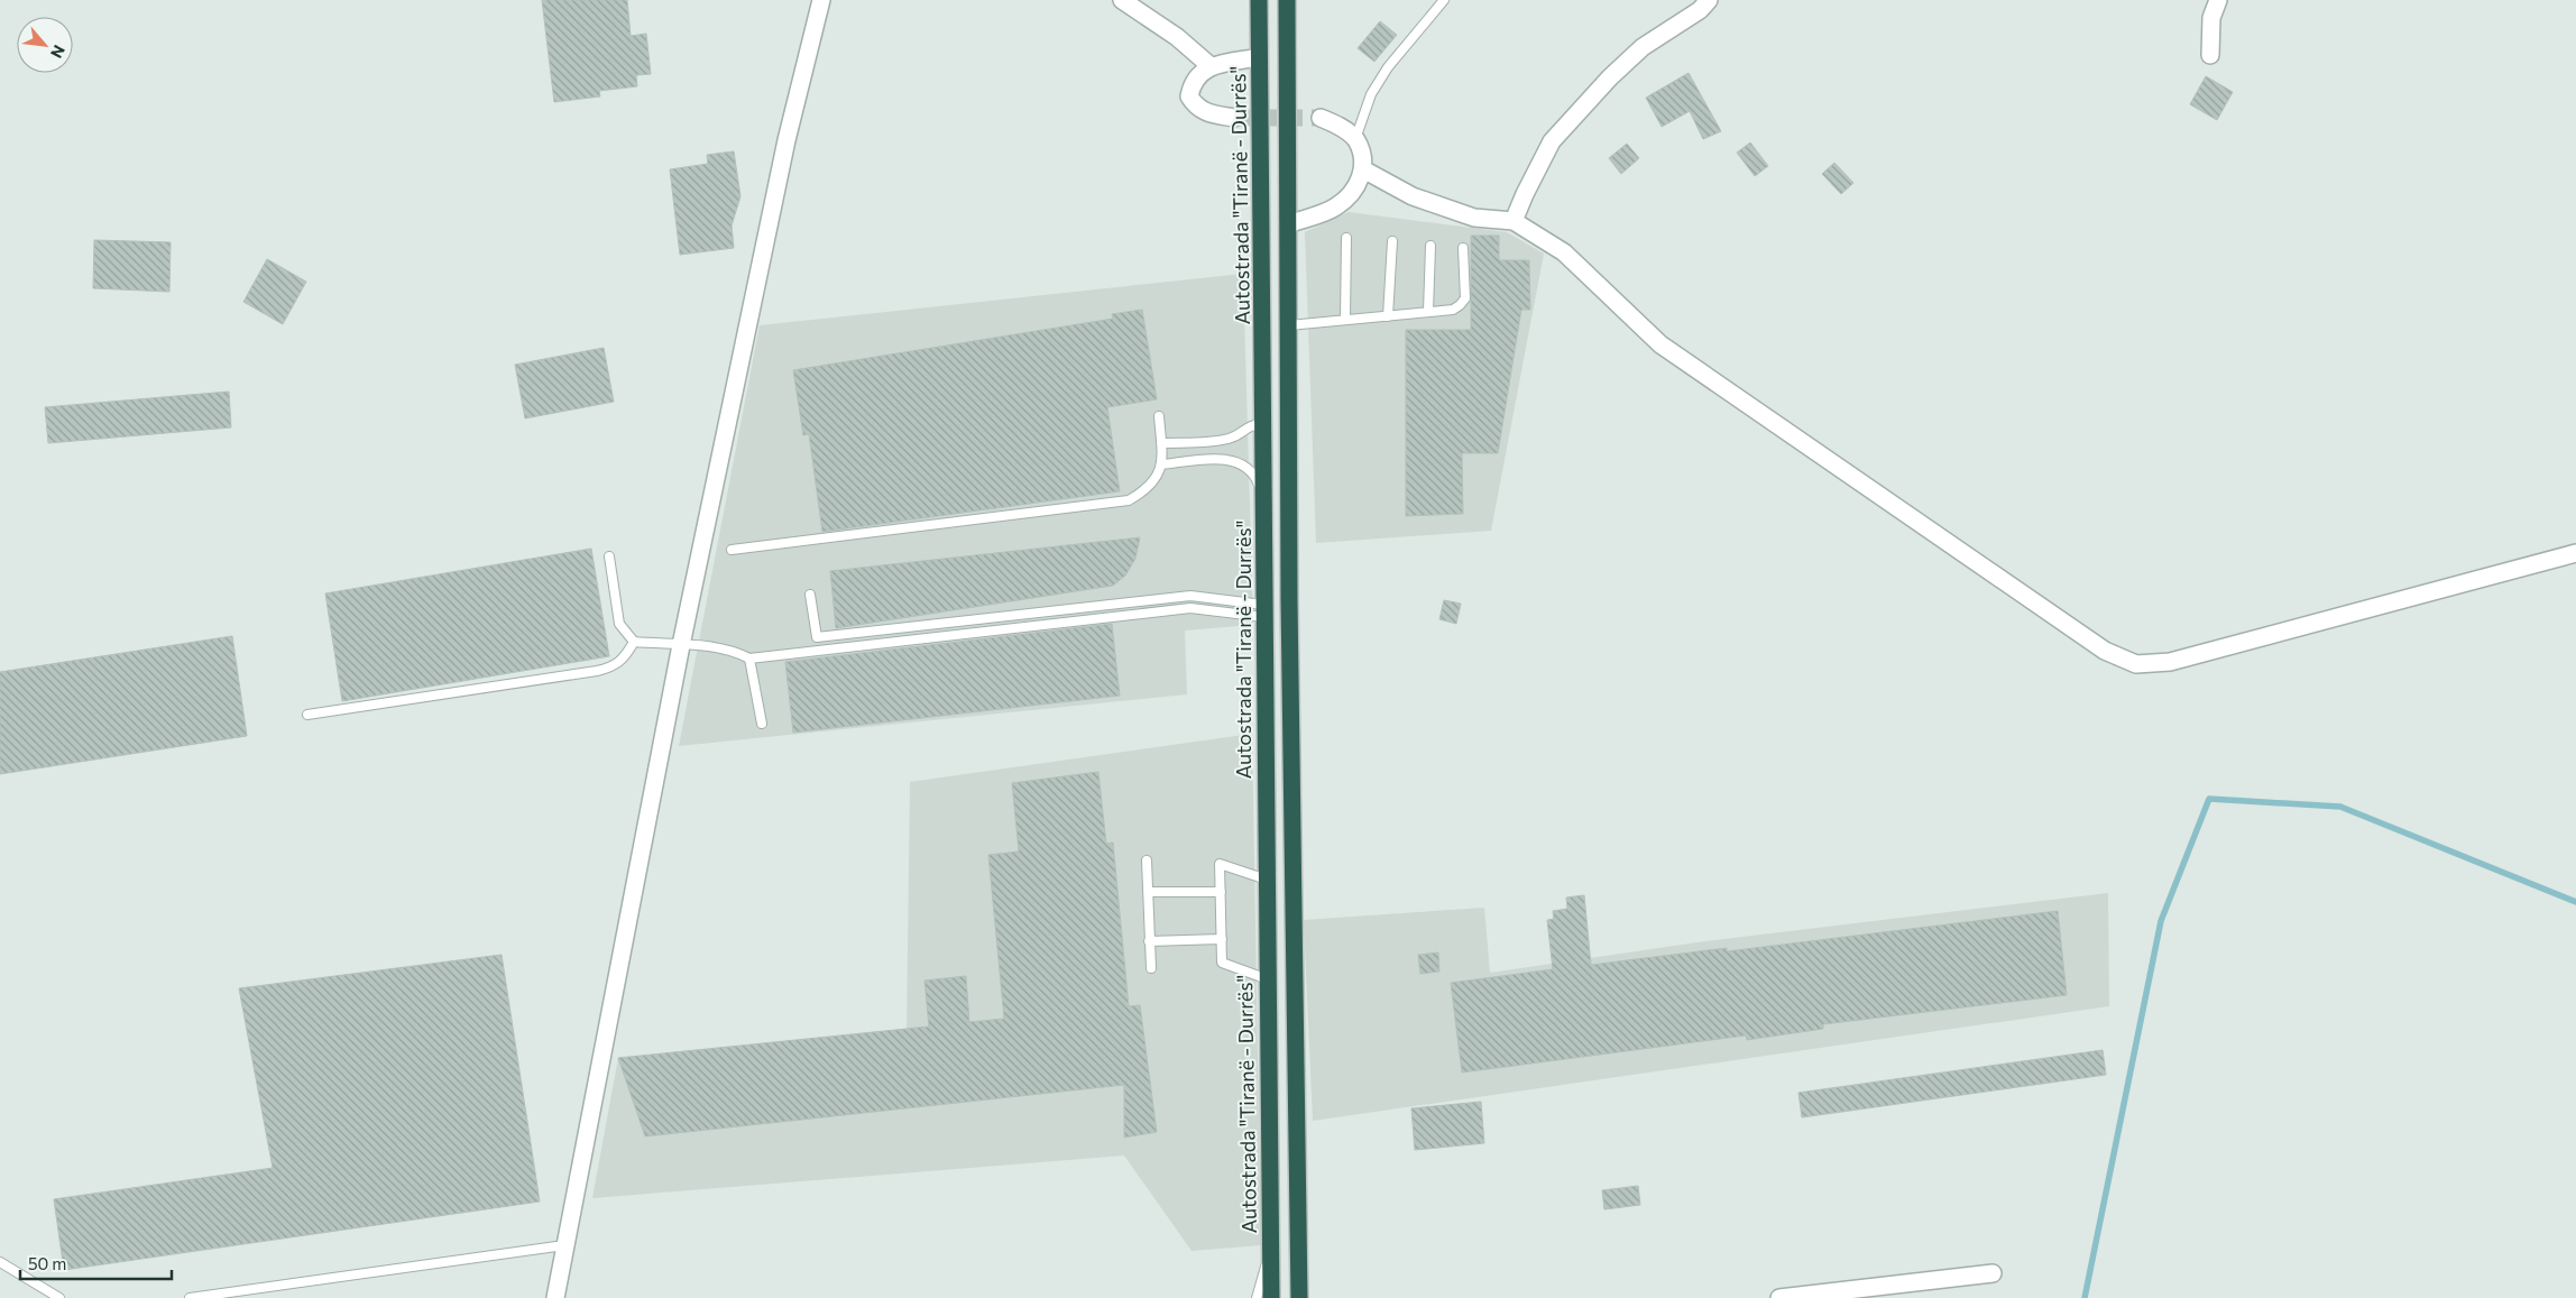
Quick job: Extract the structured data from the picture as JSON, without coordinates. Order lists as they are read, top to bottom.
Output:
{
  "streets": {
    "highway": ["Autostrada \"Tiranë - Durrës\""]
  },
  "scale_bar": "50 m",
  "north": "bottom right"
}
